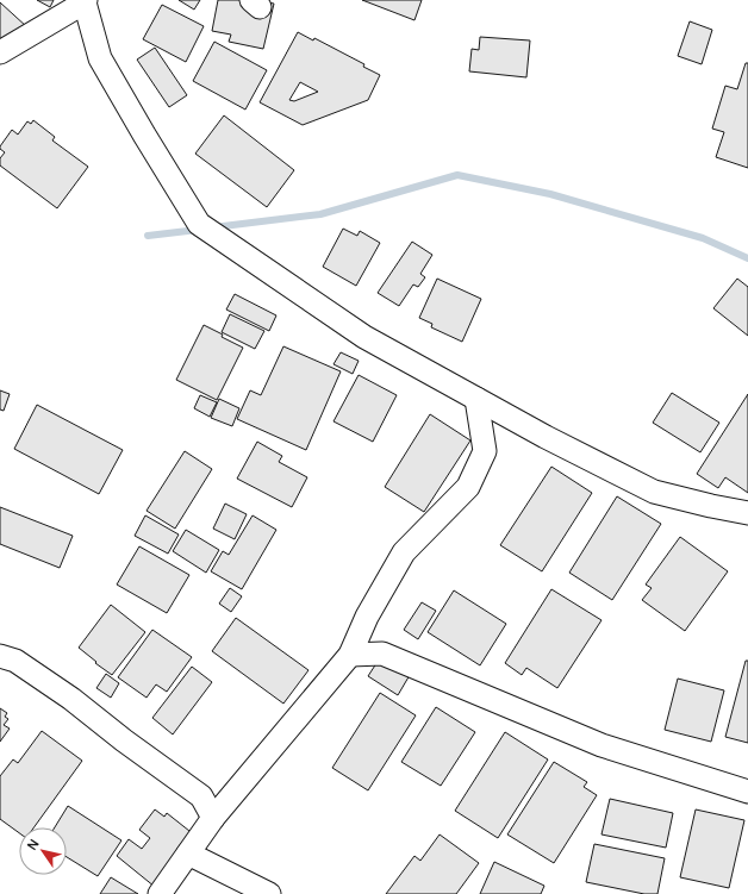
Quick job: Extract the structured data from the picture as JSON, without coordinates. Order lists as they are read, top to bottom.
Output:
{
  "north": "top left"
}
